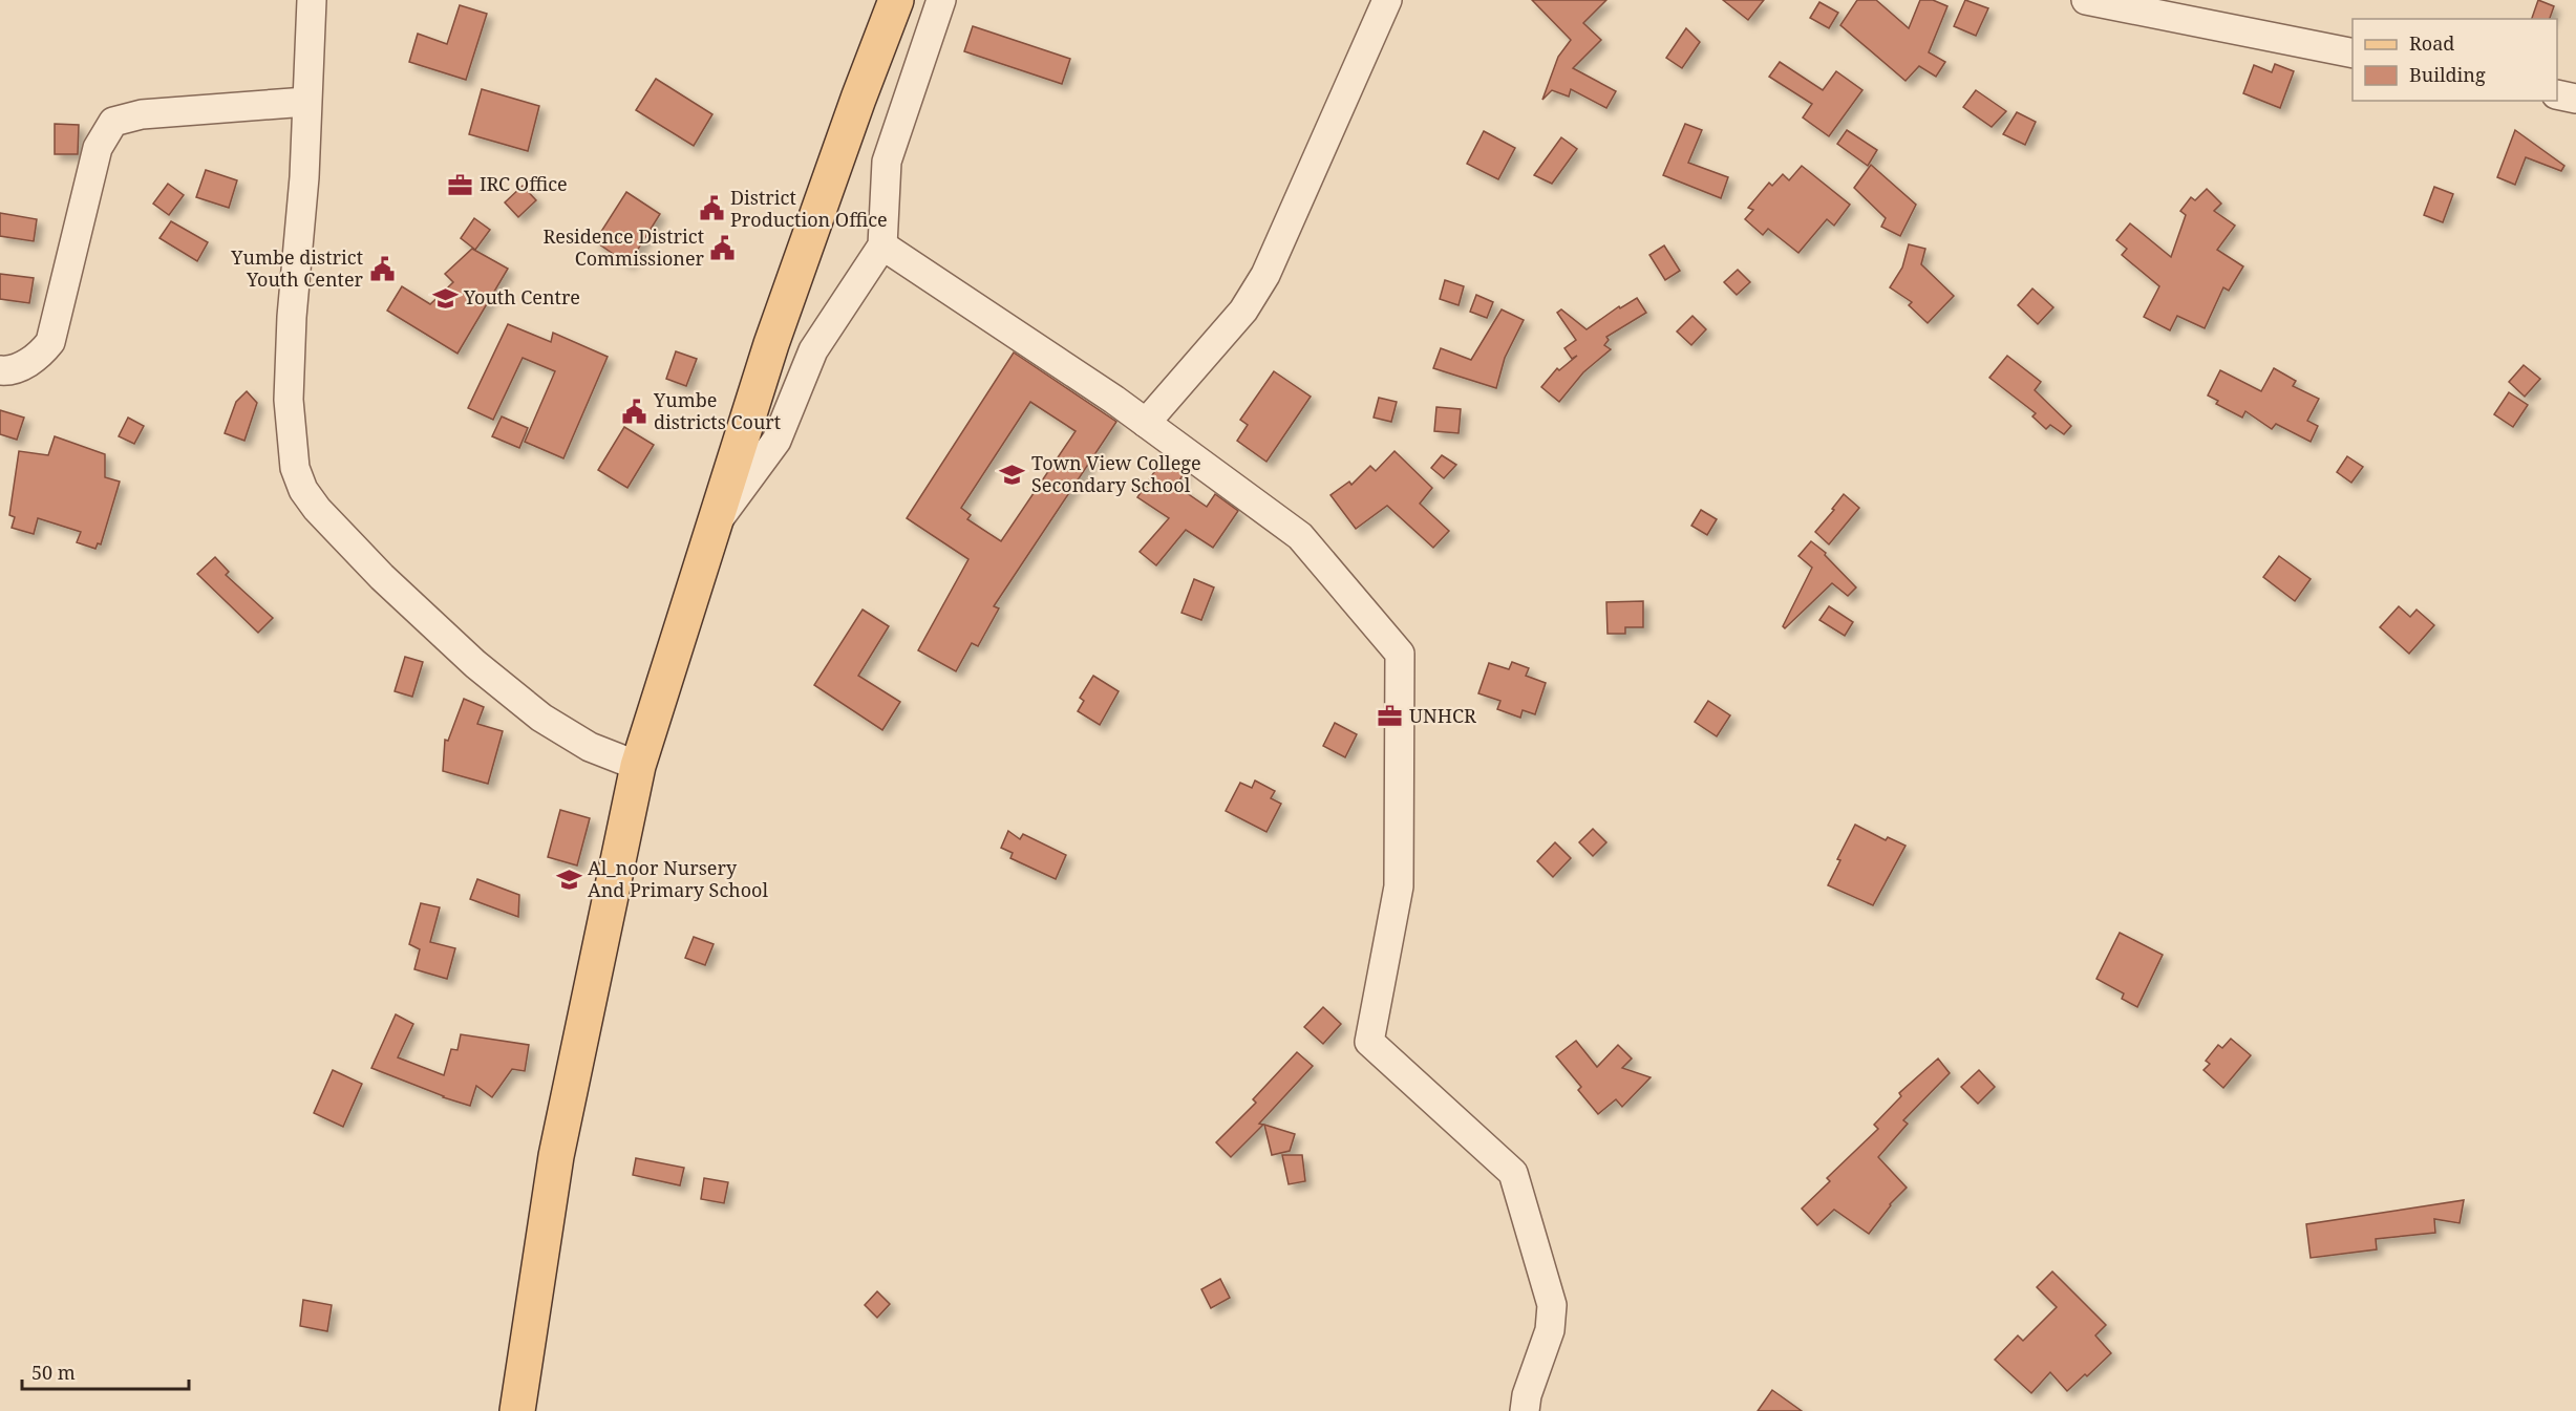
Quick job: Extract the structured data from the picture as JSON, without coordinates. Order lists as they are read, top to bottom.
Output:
{
  "places": {
    "office": ["IRC Office", "UNHCR"],
    "public building": [
      "District Production Office",
      "Residence District Commissioner",
      "Yumbe district Youth Center",
      "Yumbe districts Court"
    ],
    "school or university": ["Youth Centre", "Town View College Secondary School", "Al_noor Nursery And Primary School"]
  },
  "legend": ["Road", "Building"],
  "scale_bar": "50 m"
}
